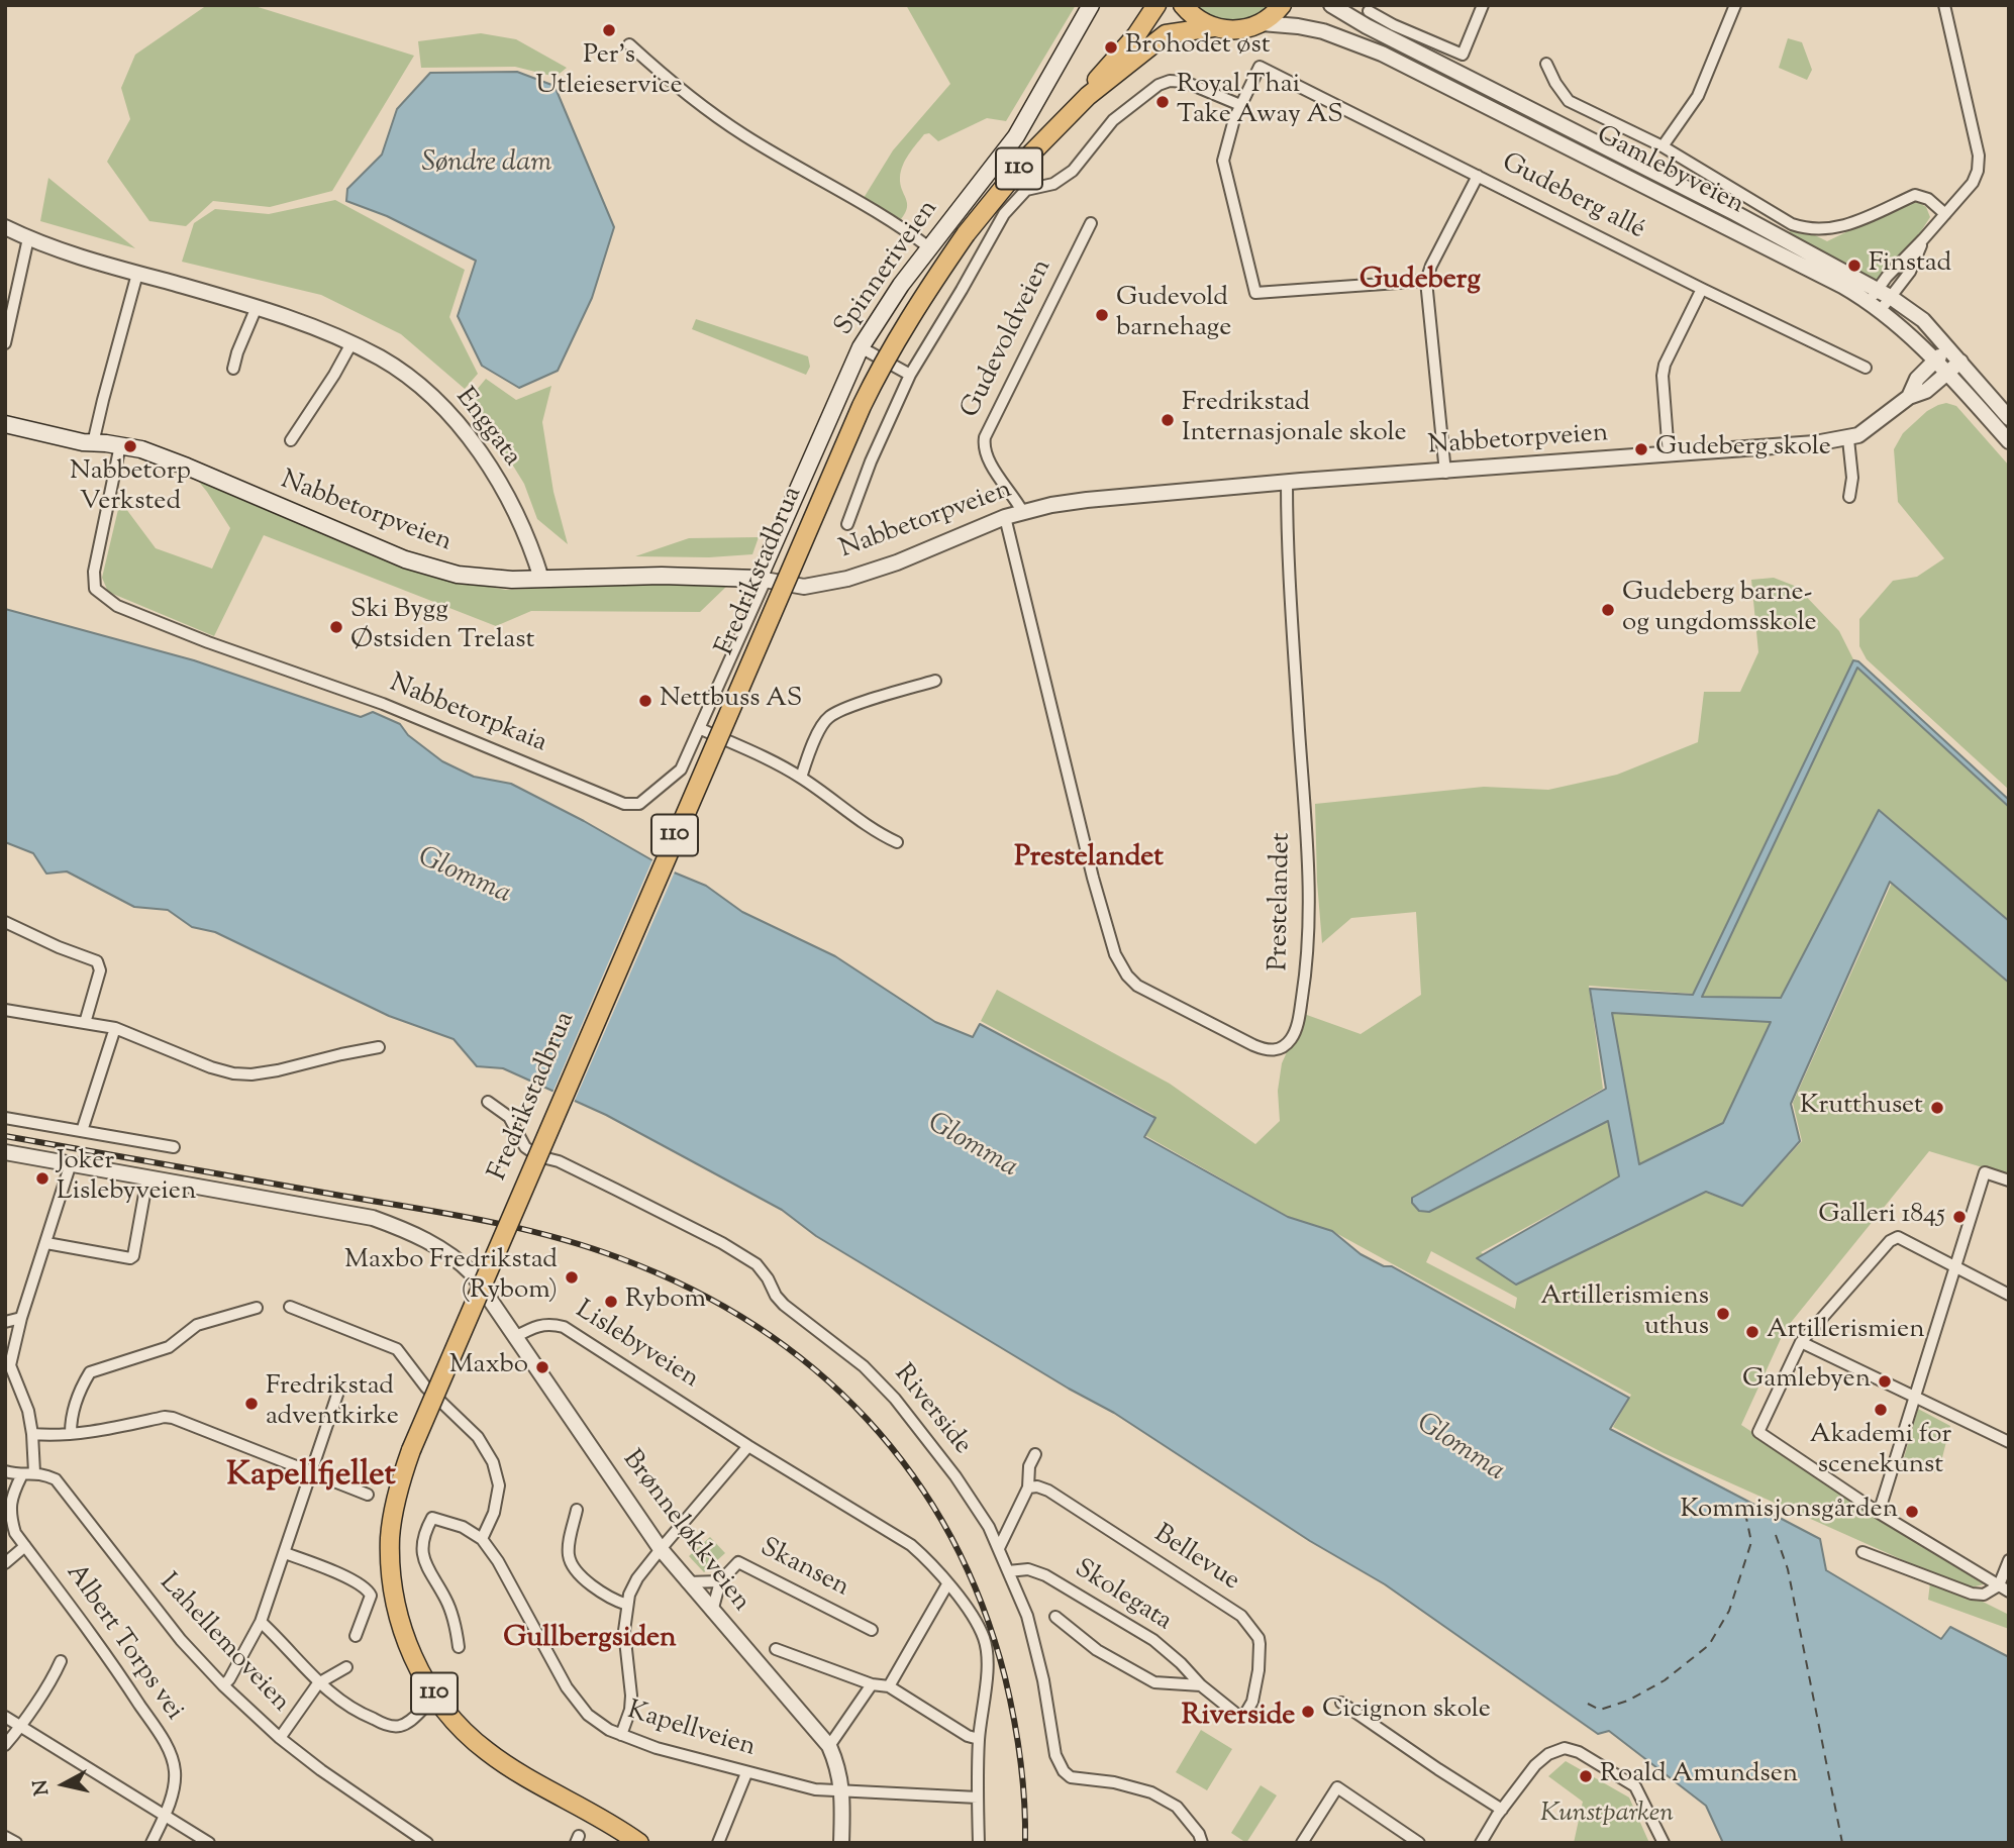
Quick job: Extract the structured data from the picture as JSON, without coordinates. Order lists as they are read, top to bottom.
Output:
{
  "streets": {
    "highway": ["110", "Fredrikstadbrua"],
    "main road": ["Spinneriveien", "Nabbetorpveien"],
    "street": [
      "Gamlebyveien",
      "Gudeberg allé",
      "Gudevoldveien",
      "Enggata",
      "Nabbetorpkaia",
      "Prestelandet",
      "Lislebyveien",
      "Riverside",
      "Brønneløkkveien",
      "Bellevue",
      "Skansen",
      "Skolegata",
      "Albert Torps vei",
      "Lahellemoveien",
      "Kapellveien"
    ]
  },
  "crossings": [
    ["110", "Gamlebyveien"],
    ["110", "Fredrikstadbrua"],
    ["Gamlebyveien", "Nabbetorpveien"],
    ["Spinneriveien", "Nabbetorpveien"],
    ["Spinneriveien", "Nabbetorpkaia"],
    ["Gudevoldveien", "Nabbetorpveien"],
    ["Enggata", "Nabbetorpveien"],
    ["Nabbetorpveien", "Nabbetorpkaia"],
    ["Nabbetorpveien", "Prestelandet"],
    ["Lislebyveien", "Brønneløkkveien"],
    ["Lislebyveien", "Kapellveien"],
    ["Riverside", "Skolegata"],
    ["Brønneløkkveien", "Skansen"],
    ["Brønneløkkveien", "Kapellveien"],
    ["Bellevue", "Skolegata"]
  ],
  "districts": [
    "Gudeberg",
    "Prestelandet",
    "Kapellfjellet",
    "Gullbergsiden",
    "Riverside"
  ],
  "water": ["Søndre dam", "Glomma"],
  "parks": ["Kunstparken"],
  "places": [
    "Per's Utleieservice",
    "Brohodet øst",
    "Royal Thai Take Away AS",
    "Finstad",
    "Gudevold barnehage",
    "Fredrikstad Internasjonale skole",
    "Nabbetorp Verksted",
    "Gudeberg skole",
    "Gudeberg barne- og ungdomsskole",
    "Ski Bygg Østsiden Trelast",
    "Nettbuss AS",
    "Krutthuset",
    "Joker Lislebyveien",
    "Galleri 1845",
    "Maxbo Fredrikstad (Rybom)",
    "Rybom",
    "Artillerismiens uthus",
    "Artillerismien",
    "Maxbo",
    "Gamlebyen",
    "Fredrikstad adventkirke",
    "Akademi for scenekunst",
    "Kommisjonsgården",
    "Cicignon skole",
    "Roald Amundsen"
  ],
  "north": "left"
}
